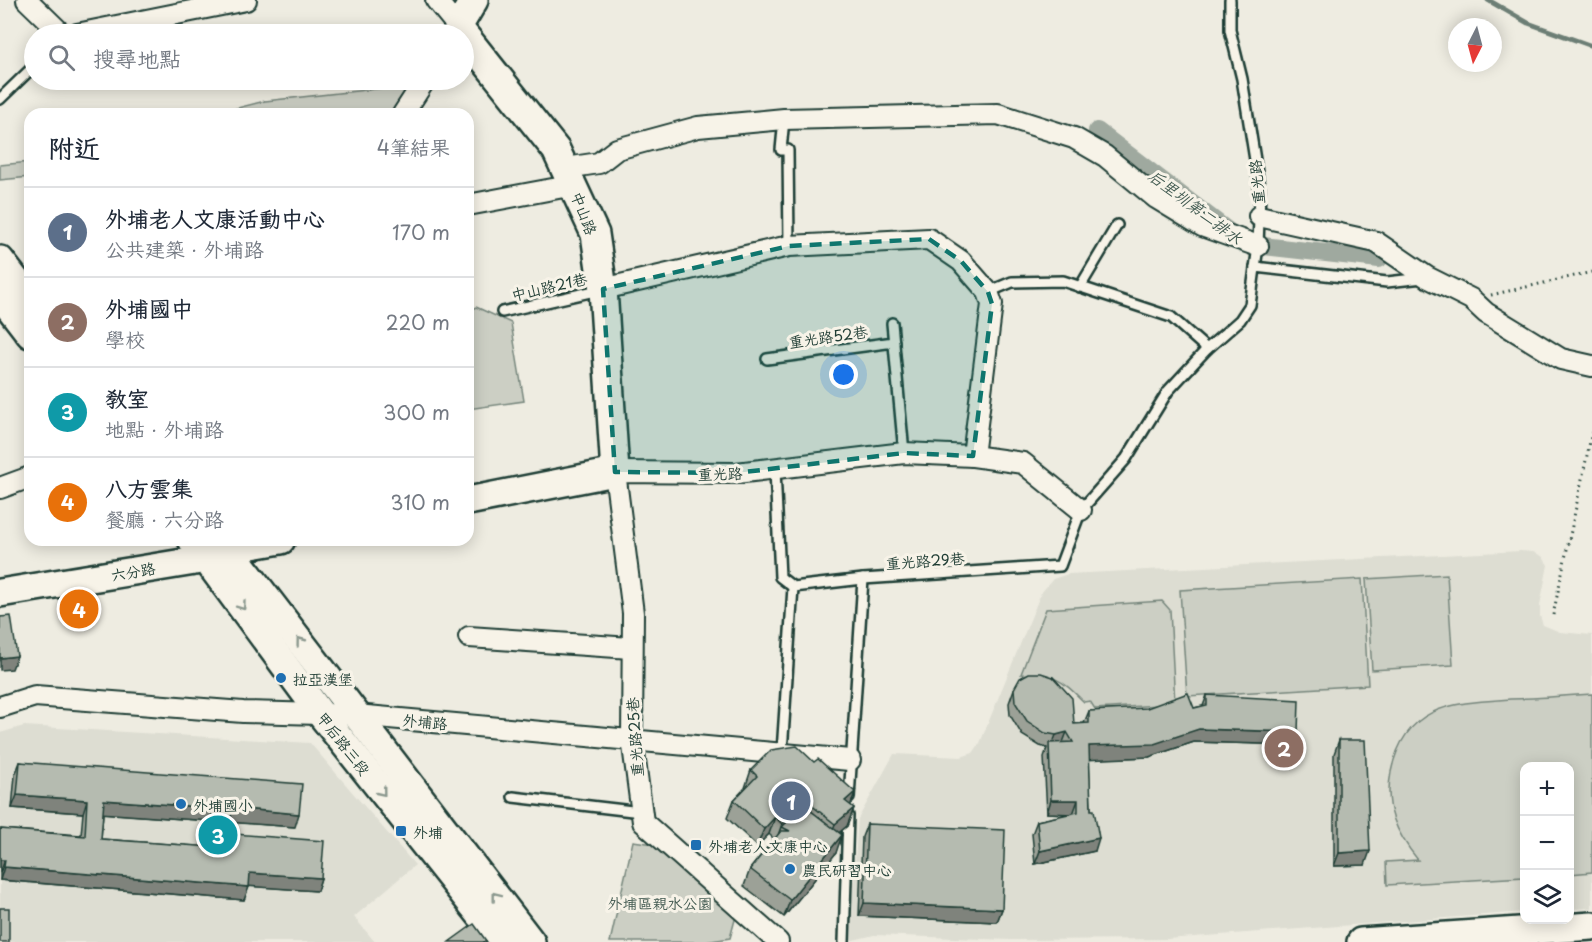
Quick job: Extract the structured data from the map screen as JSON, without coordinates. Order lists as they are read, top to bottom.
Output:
{
  "streets": {
    "street": [
      "重光路",
      "中山路",
      "六分路",
      "外埔路",
      "重光路25巷",
      "甲后路三段"
    ],
    "lane": ["中山路21巷", "重光路52巷", "重光路29巷"]
  },
  "crossings": [
    ["重光路", "中山路"],
    ["重光路", "重光路29巷"],
    ["重光路", "重光路25巷"],
    ["中山路", "中山路21巷"],
    ["中山路", "重光路25巷"],
    ["六分路", "甲后路三段"],
    ["外埔路", "重光路25巷"],
    ["外埔路", "甲后路三段"]
  ],
  "water": ["后里圳第二排水"],
  "parks": ["外埔區親水公園"],
  "places": {
    "other": ["拉亞漢堡", "外埔國小", "農民研習中心"],
    "transit": ["外埔", "外埔老人文康中心"]
  },
  "north": "bottom",
  "page": {
    "search": "搜尋地點",
    "heading": ["附近", "4筆結果"],
    "list": [
      {
        "mark": "1",
        "name": "外埔老人文康活動中心",
        "note": "公共建築 · 外埔路",
        "value": "170 m"
      },
      {
        "mark": "2",
        "name": "外埔國中",
        "note": "學校",
        "value": "220 m"
      },
      {
        "mark": "3",
        "name": "教室",
        "note": "地點 · 外埔路",
        "value": "300 m"
      },
      {
        "mark": "4",
        "name": "八方雲集",
        "note": "餐廳 · 六分路",
        "value": "310 m"
      }
    ],
    "pins": [
      "4",
      "2",
      "1",
      "3"
    ],
    "map_buttons": ["+", "−"]
  }
}
